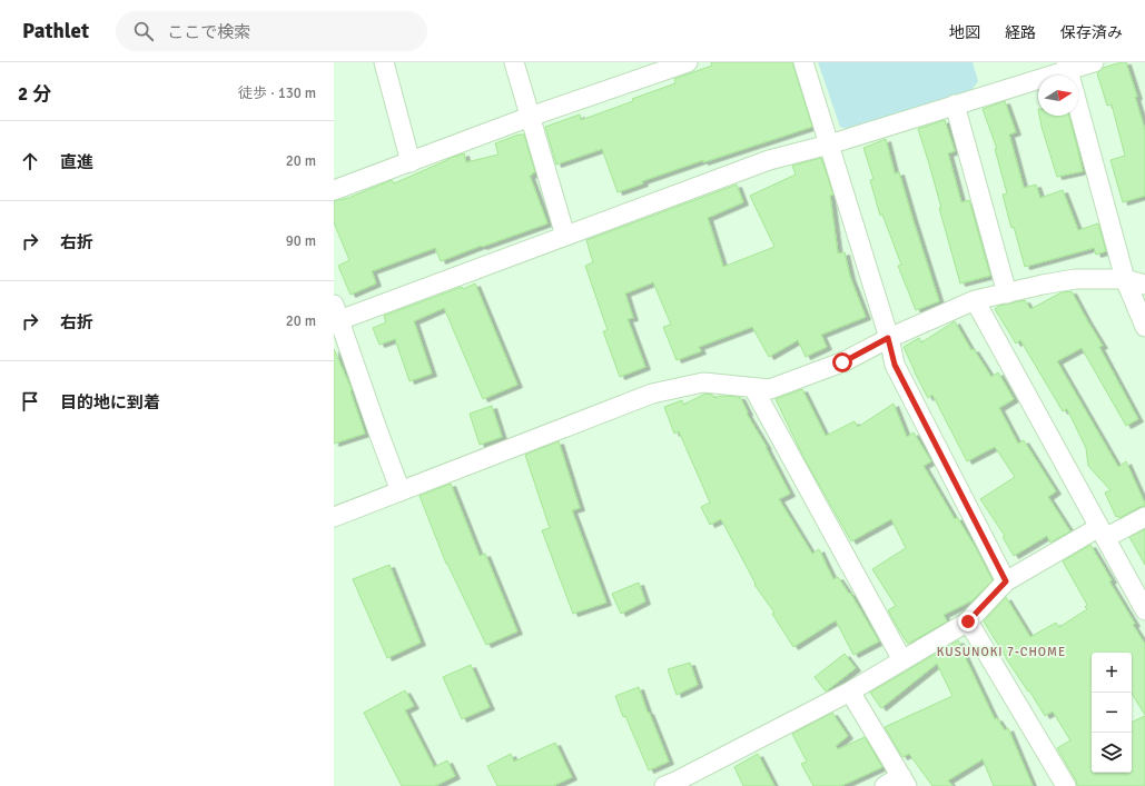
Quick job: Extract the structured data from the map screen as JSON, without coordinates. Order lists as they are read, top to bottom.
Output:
{
  "districts": ["KUSUNOKI 7-CHOME"],
  "north": "right",
  "page": {
    "header": "Pathlet",
    "search": "ここで検索",
    "nav": ["地図", "経路", "保存済み"],
    "heading": ["2 分", "徒歩 · 130 m"],
    "list": [
      ["直進", "20 m"],
      ["右折", "90 m"],
      ["右折", "20 m"],
      "目的地に到着"
    ],
    "map_buttons": ["+", "−"]
  }
}
